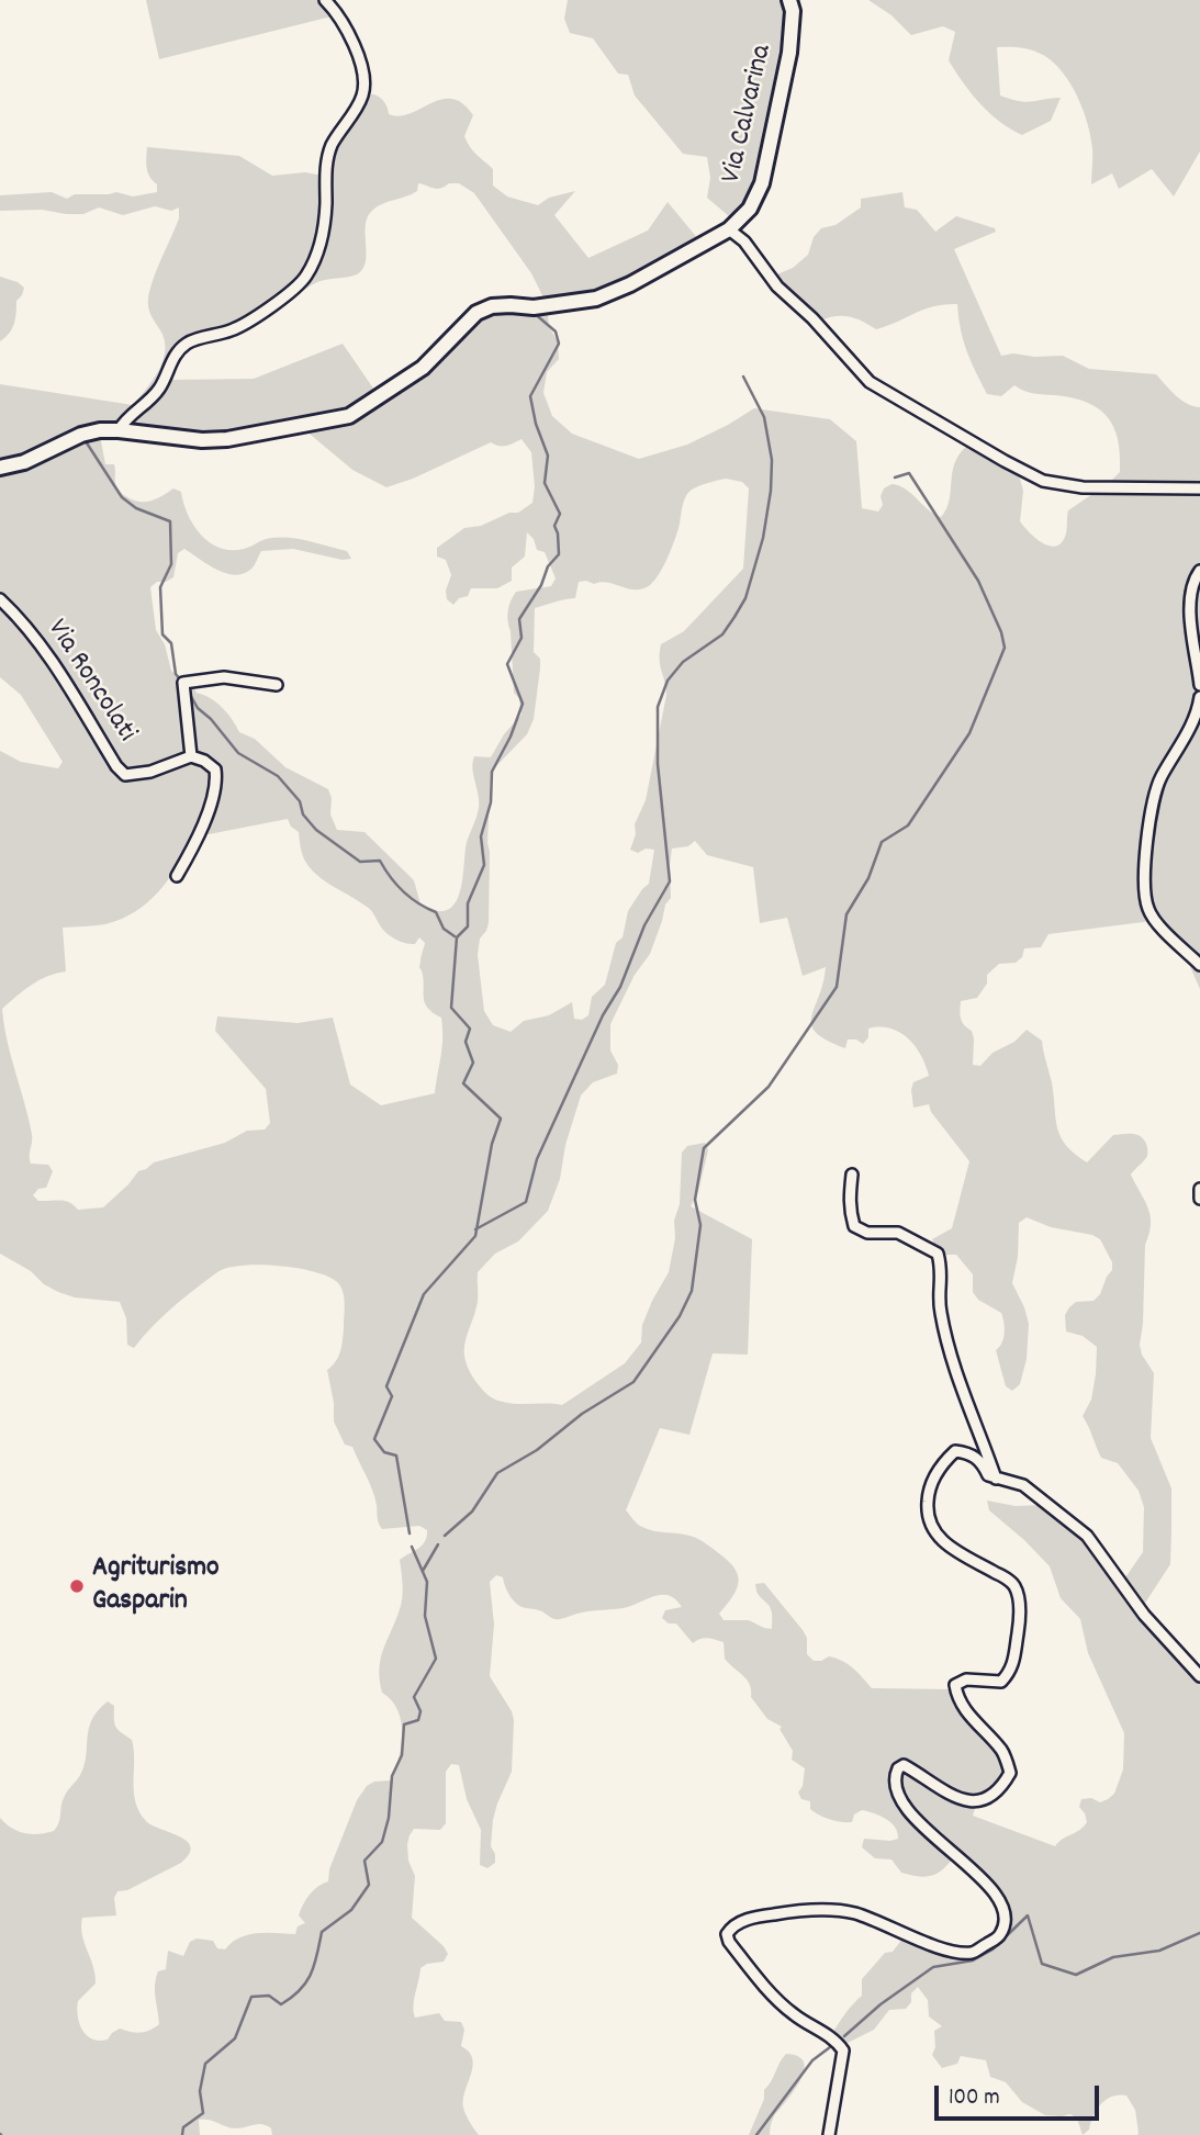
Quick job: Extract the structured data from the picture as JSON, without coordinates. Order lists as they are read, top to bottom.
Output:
{
  "streets": {
    "street": ["Via Calvarina", "Via Roncolati"]
  },
  "places": ["Agriturismo Gasparin"],
  "scale_bar": "100 m"
}
